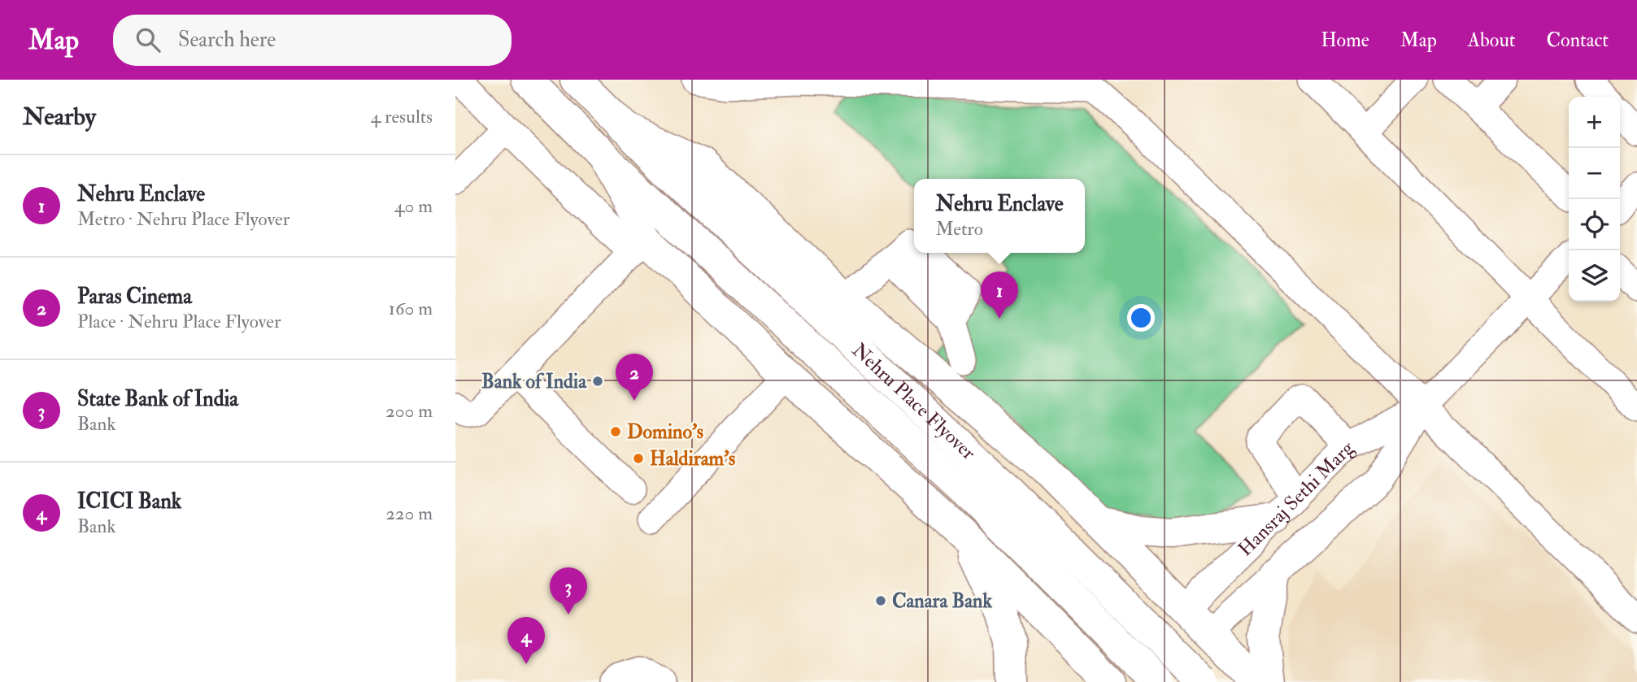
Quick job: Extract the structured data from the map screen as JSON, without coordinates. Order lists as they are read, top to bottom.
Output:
{
  "streets": {
    "main road": ["Nehru Place Flyover"],
    "street": ["Hansraj Sethi Marg"]
  },
  "places": [
    "Bank of India",
    "Domino's",
    "Haldiram's",
    "Canara Bank"
  ],
  "page": {
    "header": "Map",
    "search": "Search here",
    "nav": [
      "Home",
      "Map",
      "About",
      "Contact"
    ],
    "heading": ["Nearby", "4 results"],
    "map_buttons": ["+", "−"],
    "list": [
      {
        "mark": "1",
        "name": "Nehru Enclave",
        "note": "Metro · Nehru Place Flyover",
        "value": "40 m"
      },
      {
        "mark": "2",
        "name": "Paras Cinema",
        "note": "Place · Nehru Place Flyover",
        "value": "160 m"
      },
      {
        "mark": "3",
        "name": "State Bank of India",
        "note": "Bank",
        "value": "200 m"
      },
      {
        "mark": "4",
        "name": "ICICI Bank",
        "note": "Bank",
        "value": "220 m"
      }
    ],
    "popup": ["Nehru Enclave", "Metro"],
    "pins": [
      "1",
      "2",
      "3",
      "4"
    ]
  }
}
